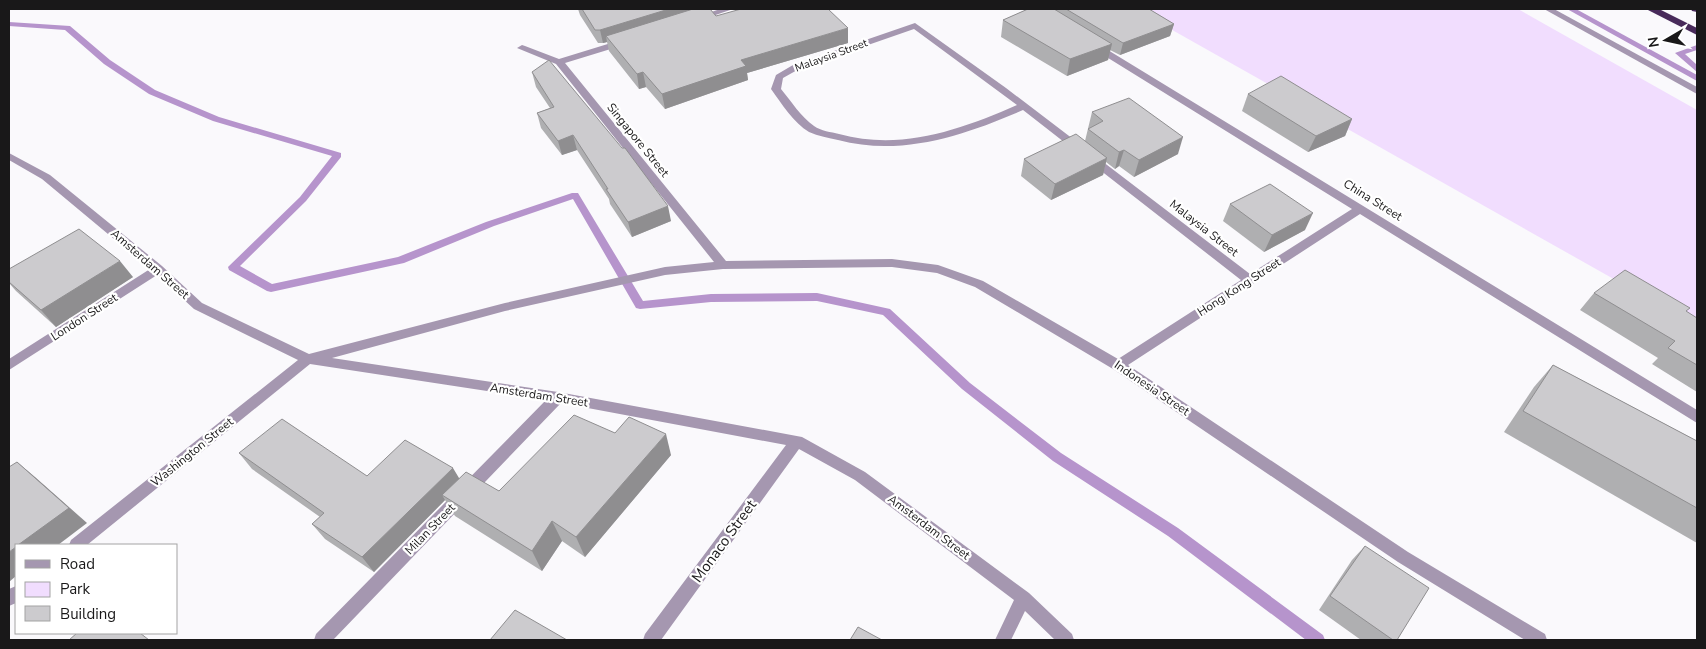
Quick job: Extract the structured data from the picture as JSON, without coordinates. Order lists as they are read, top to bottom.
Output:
{
  "streets": {
    "street": [
      "Malaysia Street",
      "Singapore Street",
      "China Street",
      "Amsterdam Street",
      "Hong Kong Street",
      "London Street",
      "Indonesia Street",
      "Washington Street",
      "Milan Street",
      "Monaco Street"
    ]
  },
  "crossings": [
    ["Malaysia Street", "Hong Kong Street"],
    ["Singapore Street", "Indonesia Street"],
    ["China Street", "Hong Kong Street"],
    ["Amsterdam Street", "London Street"],
    ["Amsterdam Street", "Indonesia Street"],
    ["Amsterdam Street", "Washington Street"],
    ["Amsterdam Street", "Milan Street"],
    ["Amsterdam Street", "Monaco Street"],
    ["Hong Kong Street", "Indonesia Street"],
    ["Indonesia Street", "Washington Street"]
  ],
  "legend": ["Road", "Park", "Building"],
  "north": "left"
}
